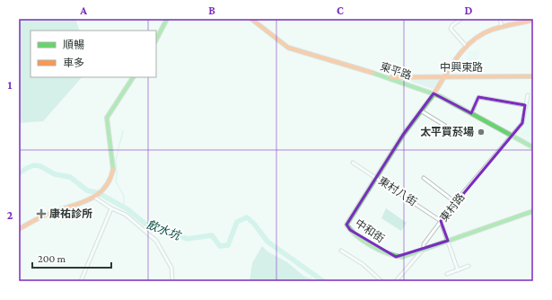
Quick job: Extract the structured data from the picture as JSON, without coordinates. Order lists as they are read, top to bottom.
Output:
{
  "streets": {
    "street": [
      "中興東路",
      "東平路",
      "東村八街",
      "東村路",
      "中和街"
    ]
  },
  "crossings": [
    ["中興東路", "東平路"],
    ["中興東路", "中和街"],
    ["東平路", "東村路"],
    ["東平路", "中和街"],
    ["東村八街", "東村路"],
    ["東村八街", "中和街"],
    ["東村路", "中和街"]
  ],
  "water": ["飲水坑"],
  "places": {
    "other": ["太平買菸場"],
    "health": ["康祐診所"]
  },
  "legend": ["順暢", "車多"],
  "scale_bar": "200 m",
  "grid": {
    "columns": [
      "A",
      "B",
      "C",
      "D"
    ],
    "rows": ["1", "2"]
  }
}
